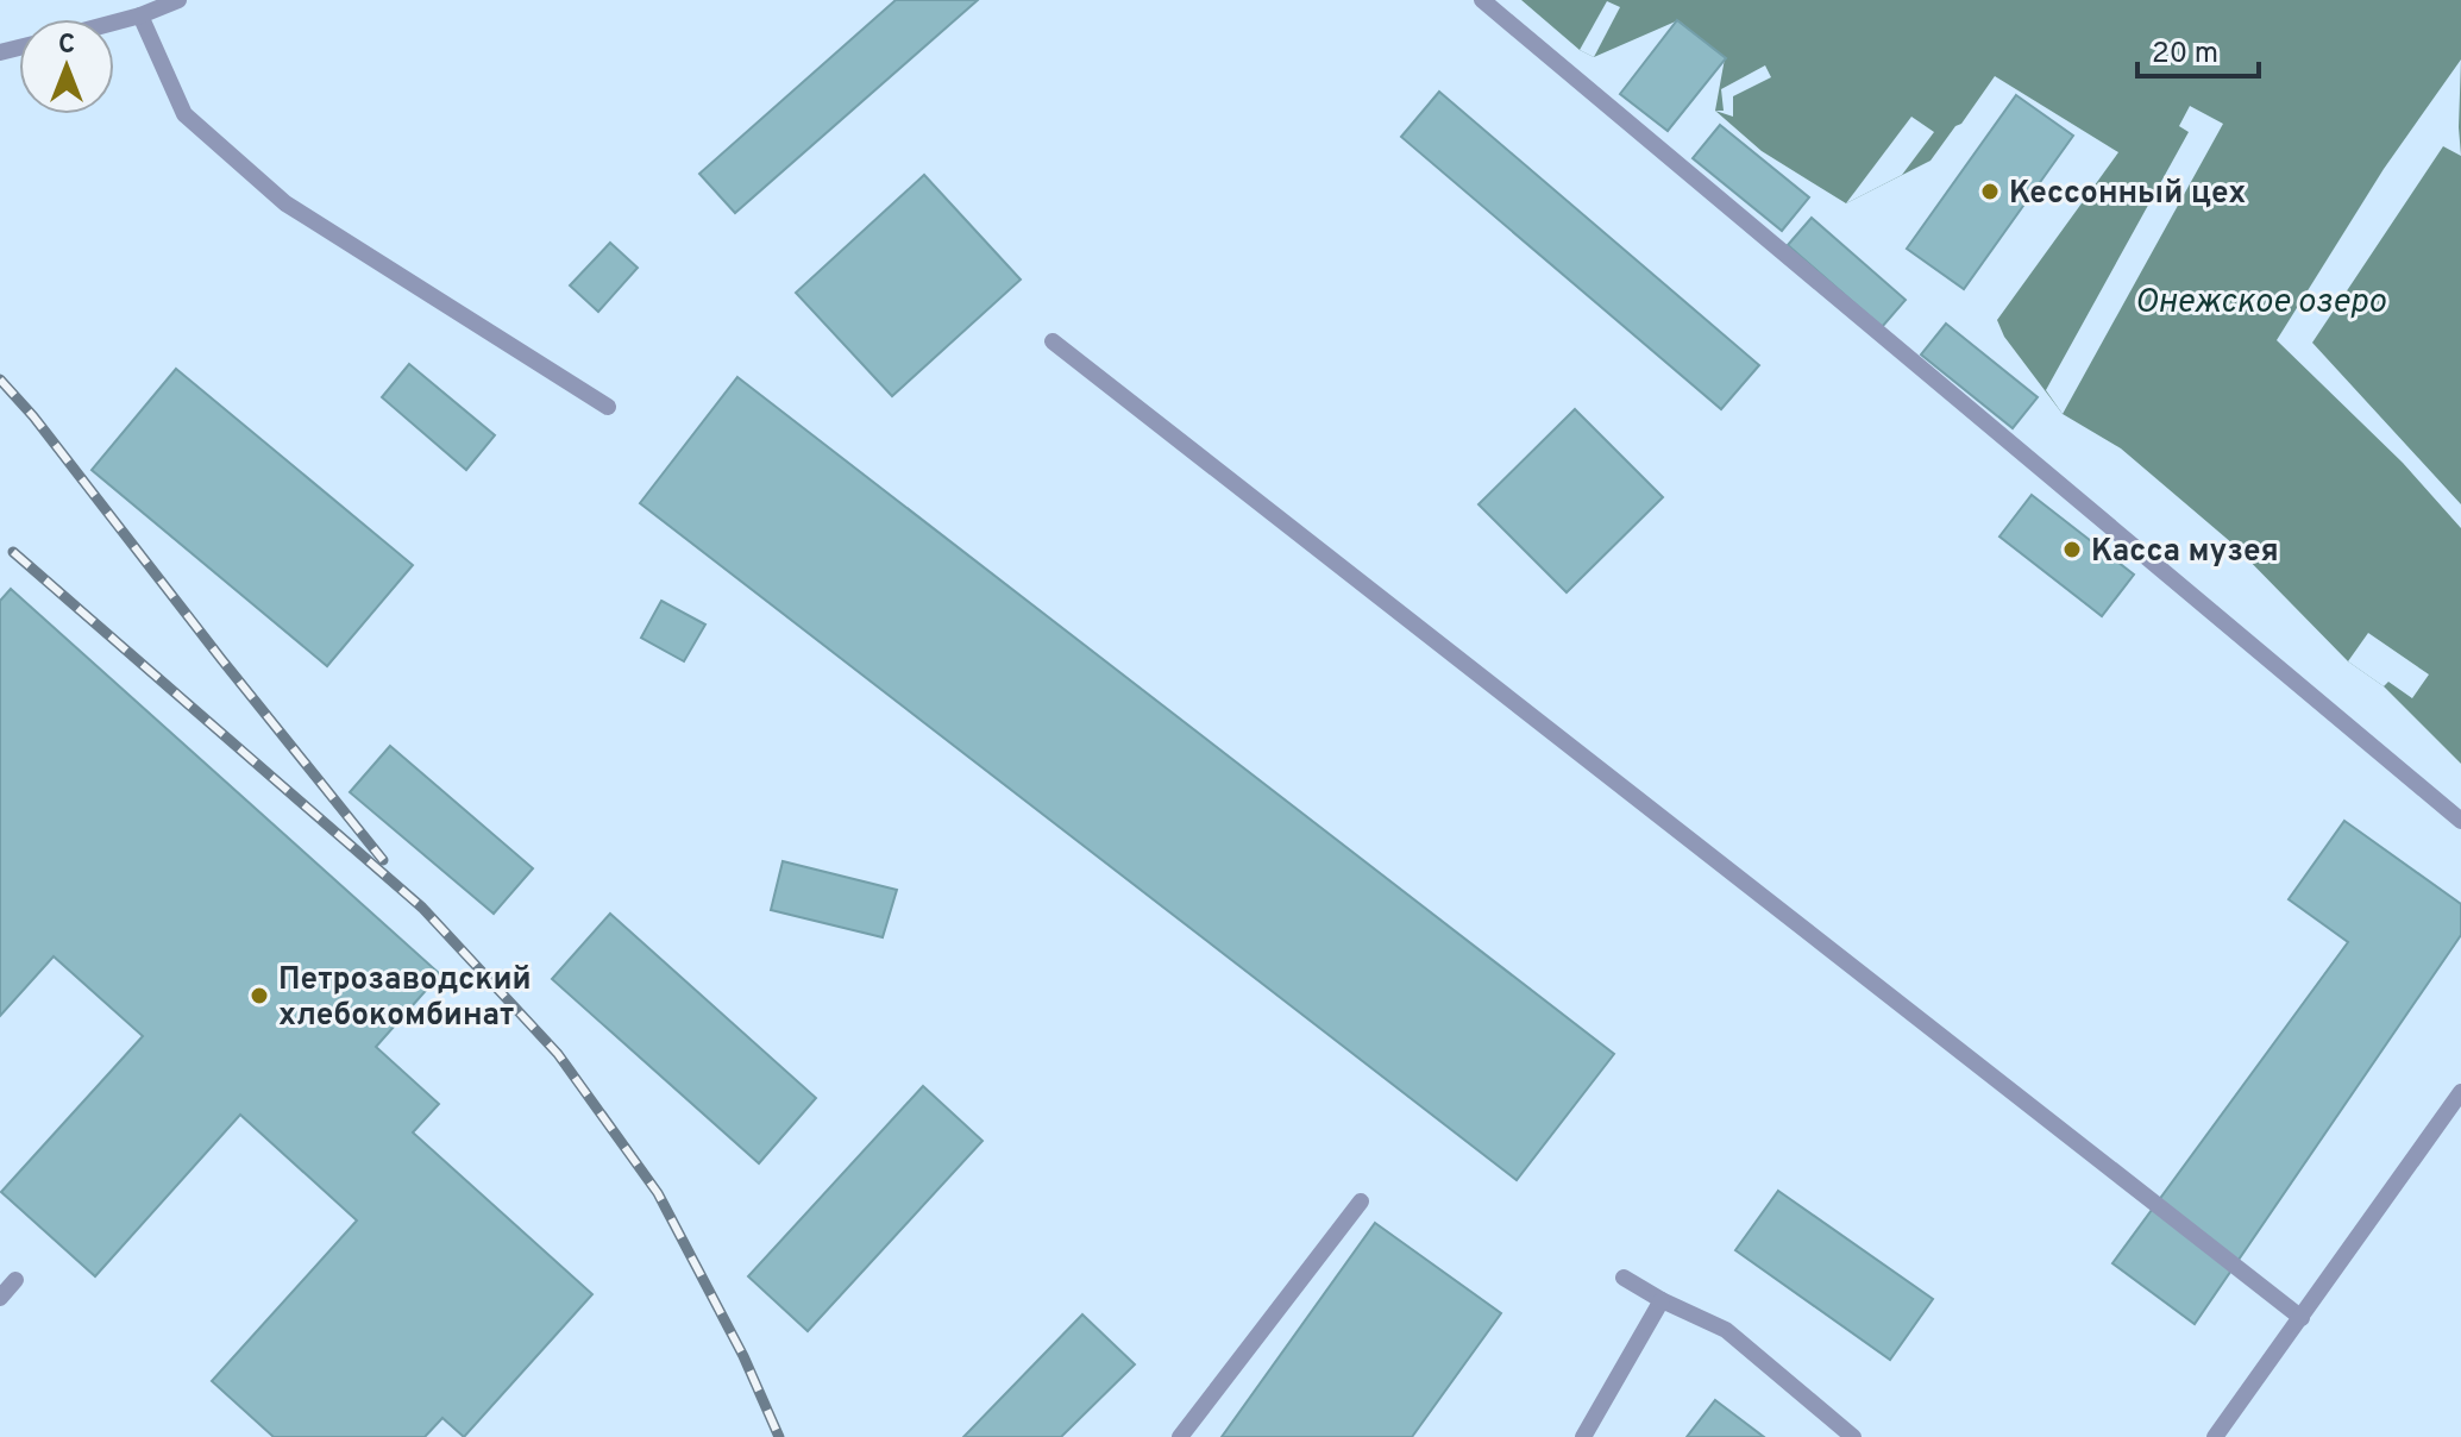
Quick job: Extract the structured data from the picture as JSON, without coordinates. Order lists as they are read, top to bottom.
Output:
{
  "water": ["Онежское озеро"],
  "places": ["Кессонный цех", "Касса музея", "Петрозаводский хлебокомбинат"],
  "scale_bar": "20 m",
  "north": "top"
}
